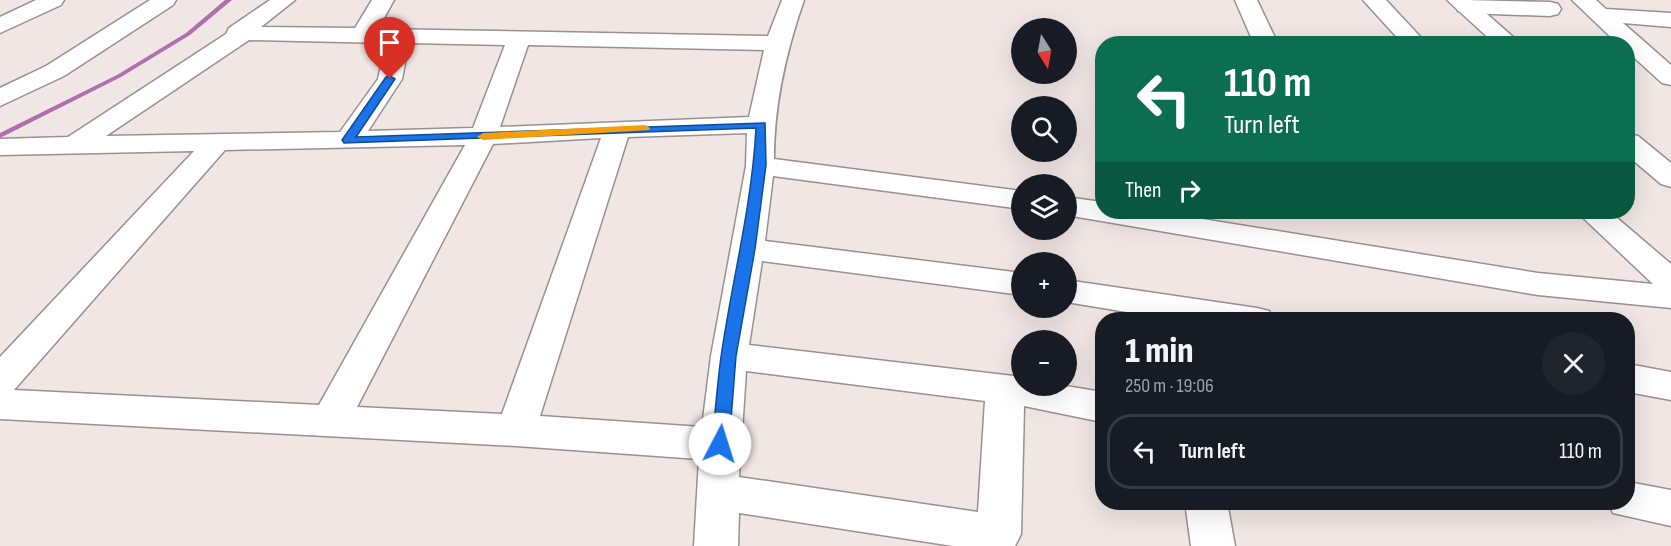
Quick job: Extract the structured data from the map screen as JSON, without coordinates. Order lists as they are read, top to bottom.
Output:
{
  "north": "bottom",
  "page": {
    "map_buttons": ["+", "−"],
    "turn": ["110 m", "Turn left"],
    "then": "Then",
    "heading": ["1 min", "250 m · 19:06"],
    "list": [
      {
        "name": "Turn left",
        "value": "110 m"
      }
    ]
  }
}
